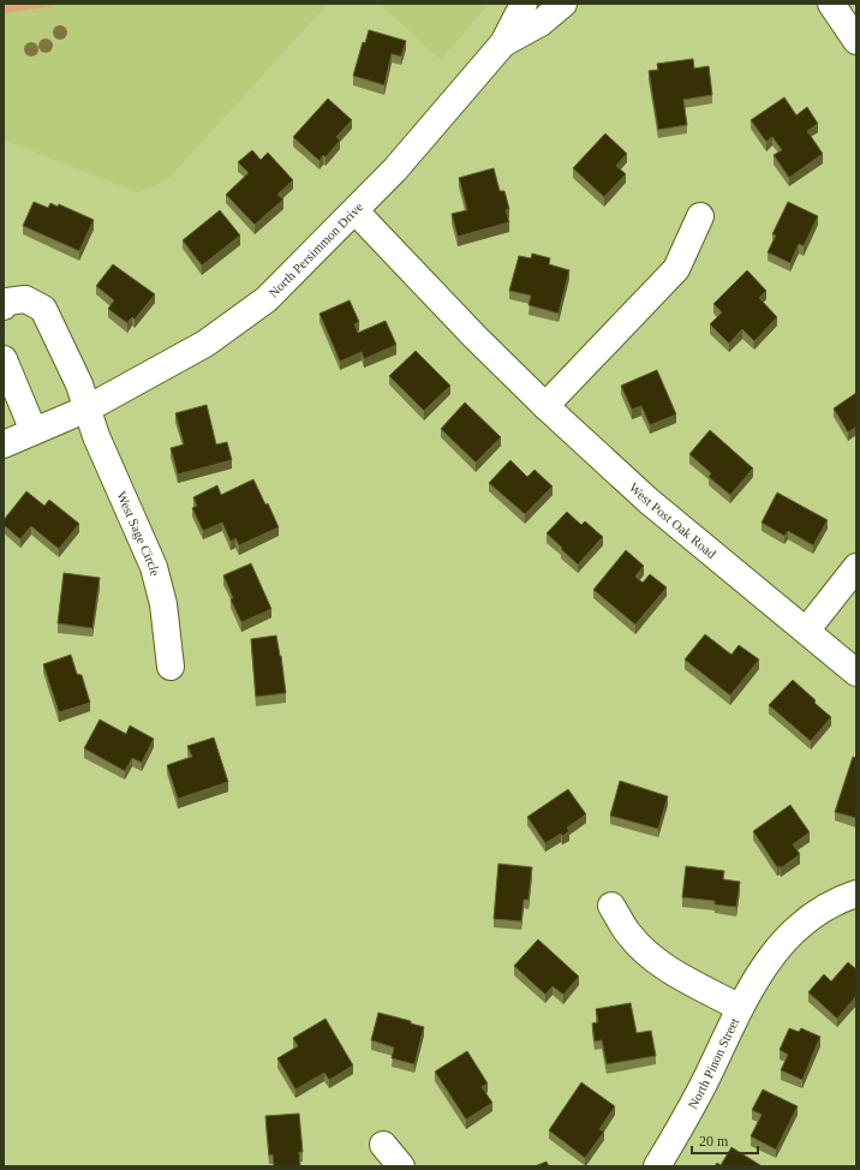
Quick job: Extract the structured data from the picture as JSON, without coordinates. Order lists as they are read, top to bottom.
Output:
{
  "streets": {
    "street": [
      "North Persimmon Drive",
      "West Post Oak Road",
      "West Sage Circle",
      "North Pinon Street"
    ]
  },
  "crossings": [
    ["North Persimmon Drive", "West Post Oak Road"],
    ["North Persimmon Drive", "West Sage Circle"]
  ],
  "scale_bar": "20 m"
}
